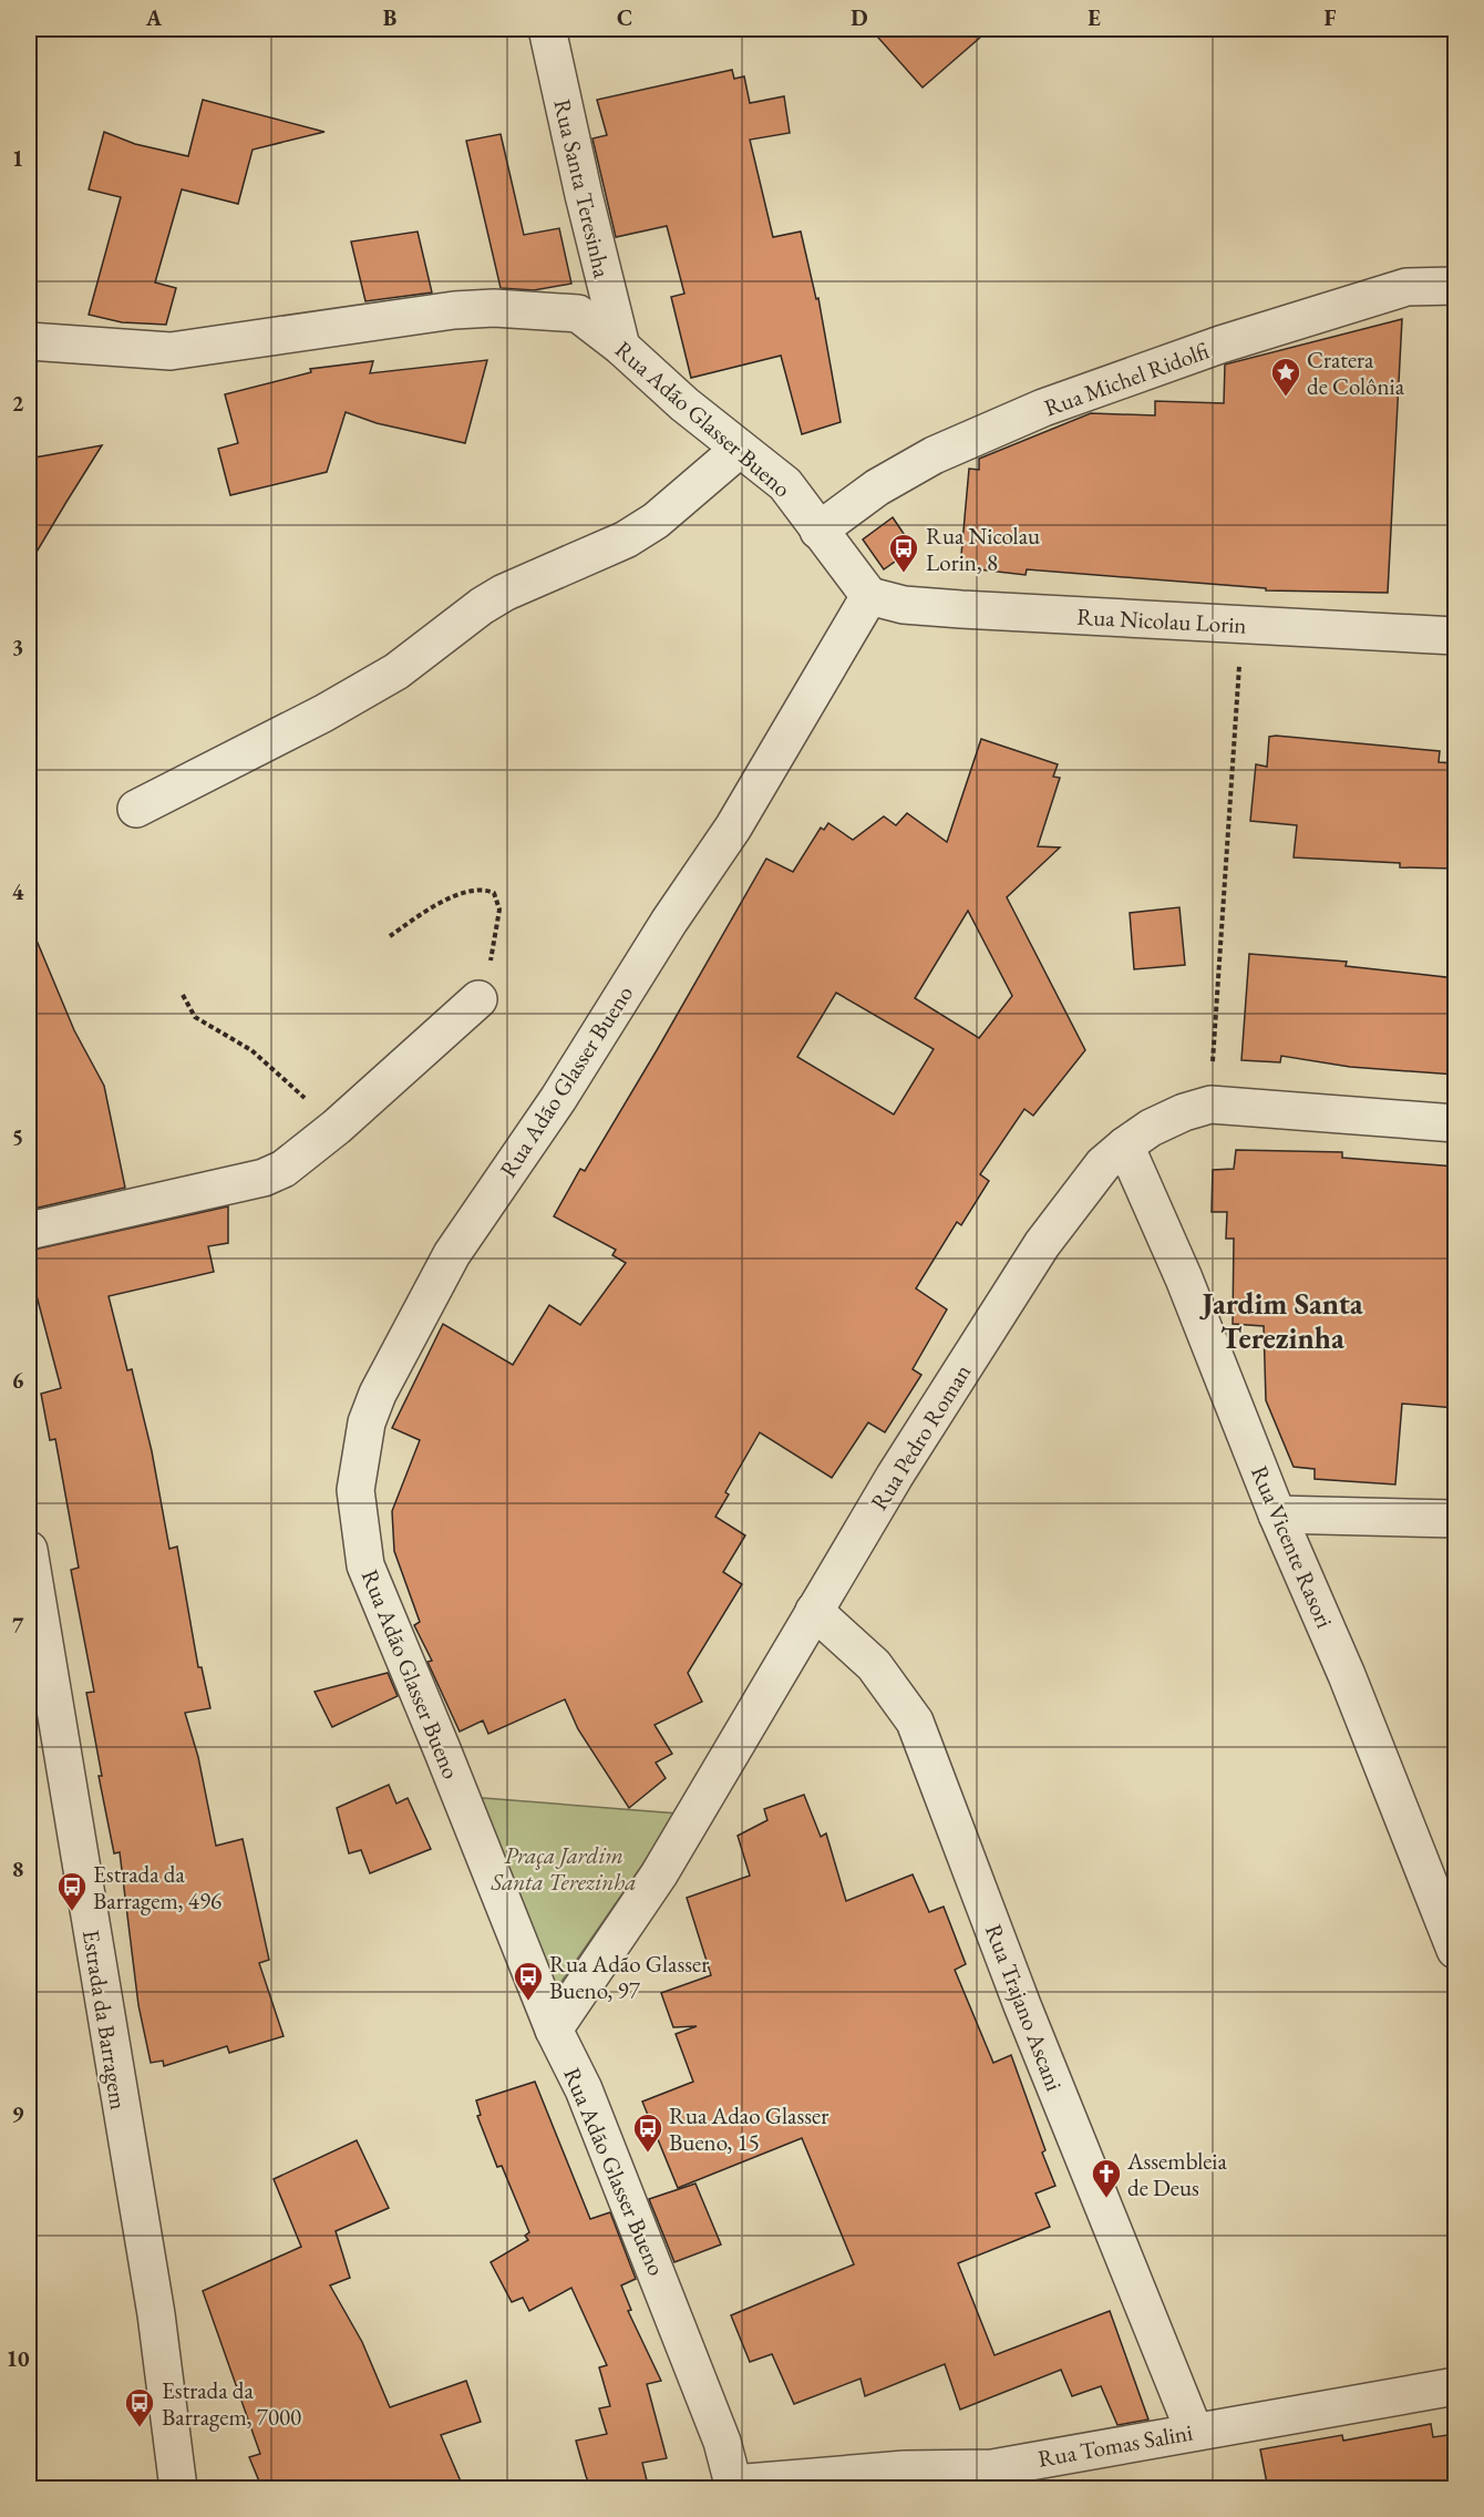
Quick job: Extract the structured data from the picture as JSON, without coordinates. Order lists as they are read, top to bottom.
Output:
{
  "streets": {
    "street": [
      "Rua Santa Teresinha",
      "Rua Michel Ridolfi",
      "Rua Adão Glasser Bueno",
      "Rua Nicolau Lorin",
      "Rua Pedro Roman",
      "Rua Vicente Rasori",
      "Rua Trajano Ascani",
      "Estrada da Barragem",
      "Rua Tomas Salini"
    ]
  },
  "crossings": [
    ["Rua Santa Teresinha", "Rua Adão Glasser Bueno"],
    ["Rua Michel Ridolfi", "Rua Adão Glasser Bueno"],
    ["Rua Adão Glasser Bueno", "Rua Nicolau Lorin"],
    ["Rua Adão Glasser Bueno", "Rua Pedro Roman"],
    ["Rua Adão Glasser Bueno", "Rua Tomas Salini"],
    ["Rua Pedro Roman", "Rua Vicente Rasori"],
    ["Rua Pedro Roman", "Rua Trajano Ascani"],
    ["Rua Trajano Ascani", "Rua Tomas Salini"]
  ],
  "districts": ["Jardim Santa Terezinha"],
  "parks": ["Praça Jardim Santa Terezinha"],
  "places": {
    "place": ["Cratera de Colônia"],
    "bus stop": [
      "Rua Nicolau Lorin, 8",
      "Estrada da Barragem, 496",
      "Rua Adão Glasser Bueno, 97",
      "Rua Adao Glasser Bueno, 15",
      "Estrada da Barragem, 7000"
    ],
    "church": ["Assembleia de Deus"]
  },
  "grid": {
    "columns": [
      "A",
      "B",
      "C",
      "D",
      "E",
      "F"
    ],
    "rows": [
      "1",
      "2",
      "3",
      "4",
      "5",
      "6",
      "7",
      "8",
      "9",
      "10"
    ]
  }
}
